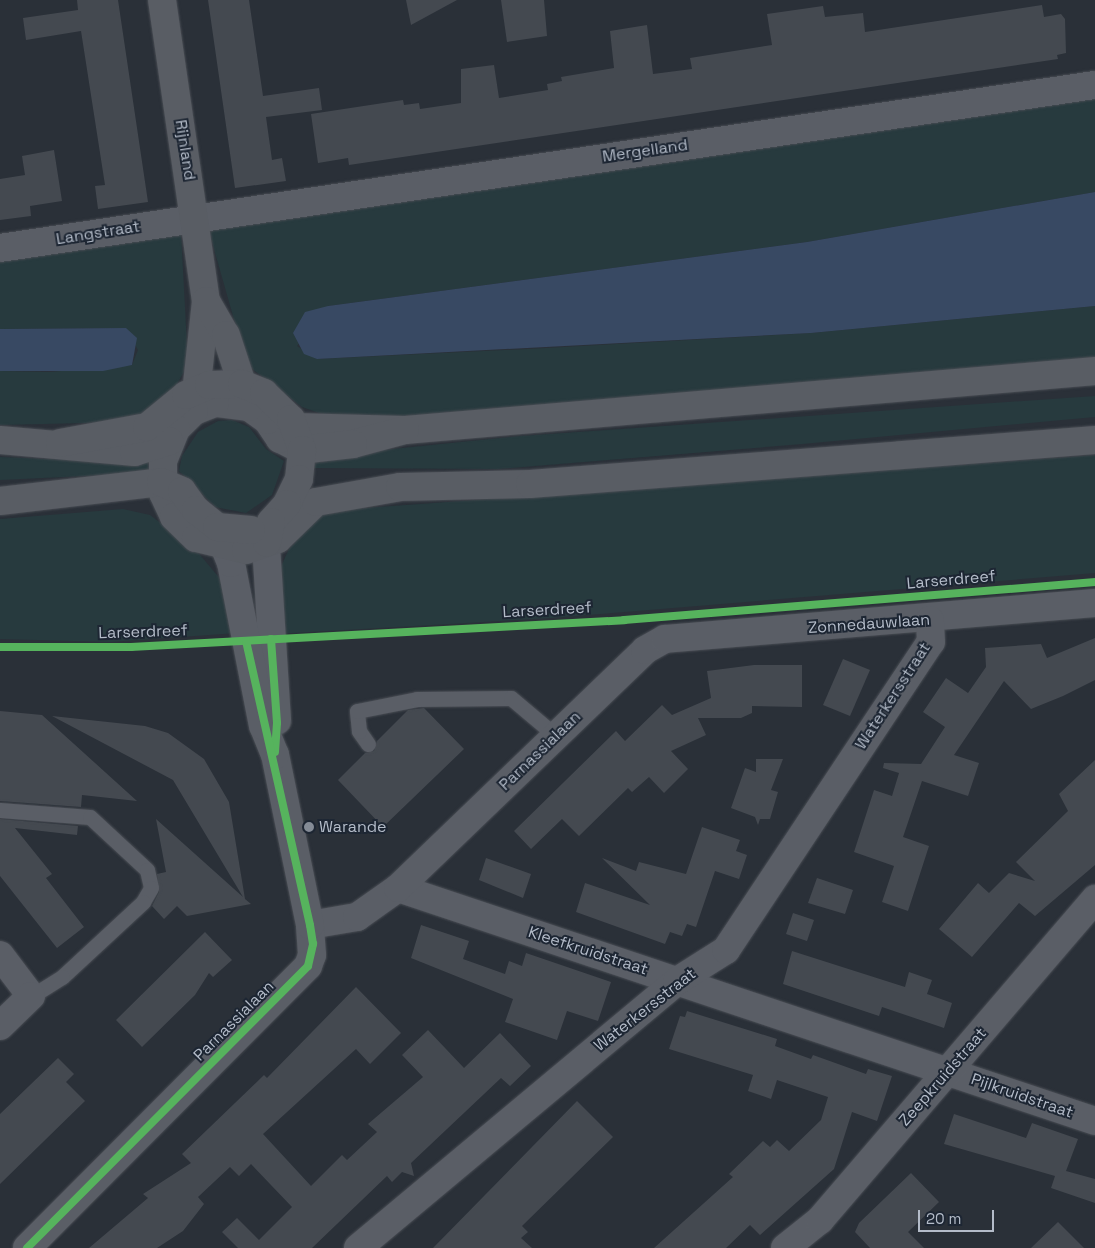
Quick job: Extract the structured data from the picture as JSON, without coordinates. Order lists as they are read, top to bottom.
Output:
{
  "streets": {
    "main road": ["Rijnland"],
    "street": [
      "Mergelland",
      "Langstraat",
      "Zonnedauwlaan",
      "Waterkersstraat",
      "Parnassialaan",
      "Kleefkruidstraat",
      "Zeepkruidstraat",
      "Pijlkruidstraat"
    ],
    "cycle path": ["Larserdreef"]
  },
  "crossings": [
    ["Rijnland", "Mergelland"],
    ["Rijnland", "Langstraat"],
    ["Mergelland", "Langstraat"],
    ["Zonnedauwlaan", "Waterkersstraat"],
    ["Zonnedauwlaan", "Parnassialaan"],
    ["Waterkersstraat", "Kleefkruidstraat"],
    ["Parnassialaan", "Kleefkruidstraat"],
    ["Kleefkruidstraat", "Zeepkruidstraat"],
    ["Kleefkruidstraat", "Pijlkruidstraat"],
    ["Zeepkruidstraat", "Pijlkruidstraat"]
  ],
  "places": ["Warande"],
  "scale_bar": "20 m"
}
